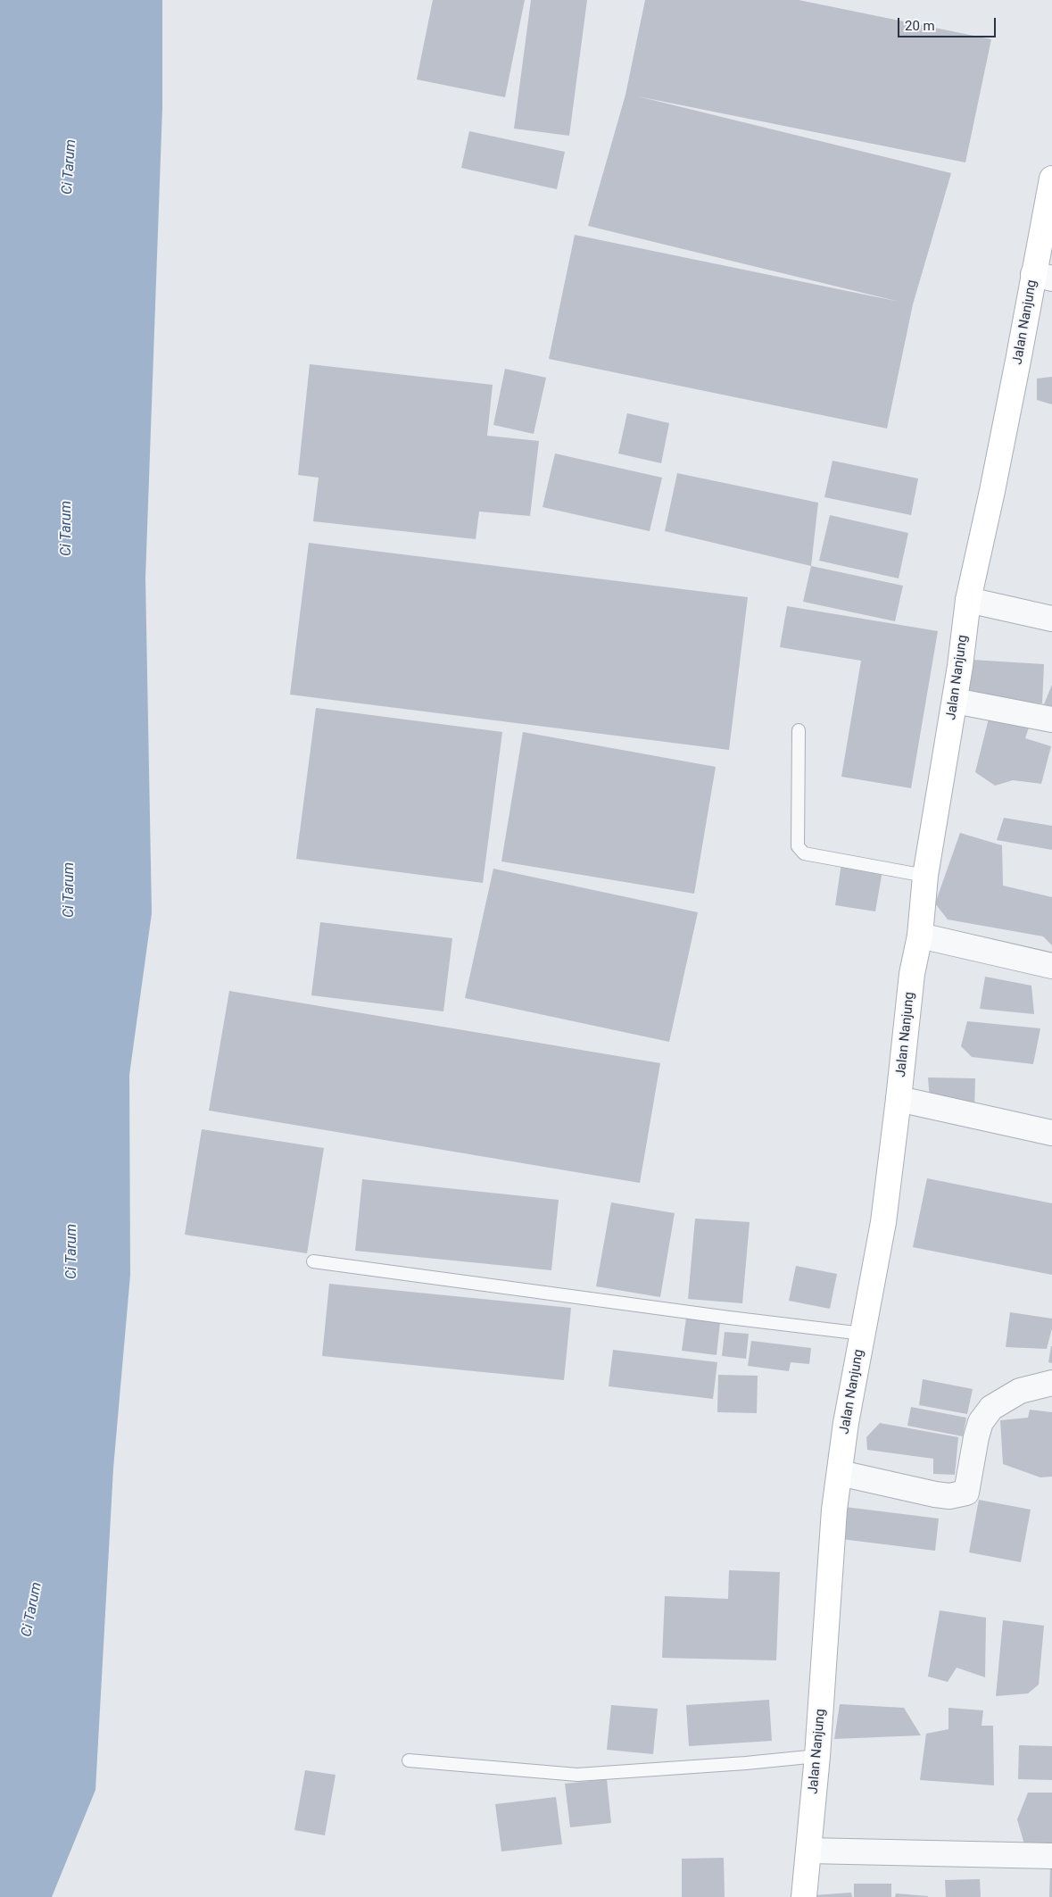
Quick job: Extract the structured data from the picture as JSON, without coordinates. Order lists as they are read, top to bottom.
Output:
{
  "streets": {
    "main road": ["Jalan Nanjung"]
  },
  "water": ["Ci Tarum"],
  "scale_bar": "20 m"
}
